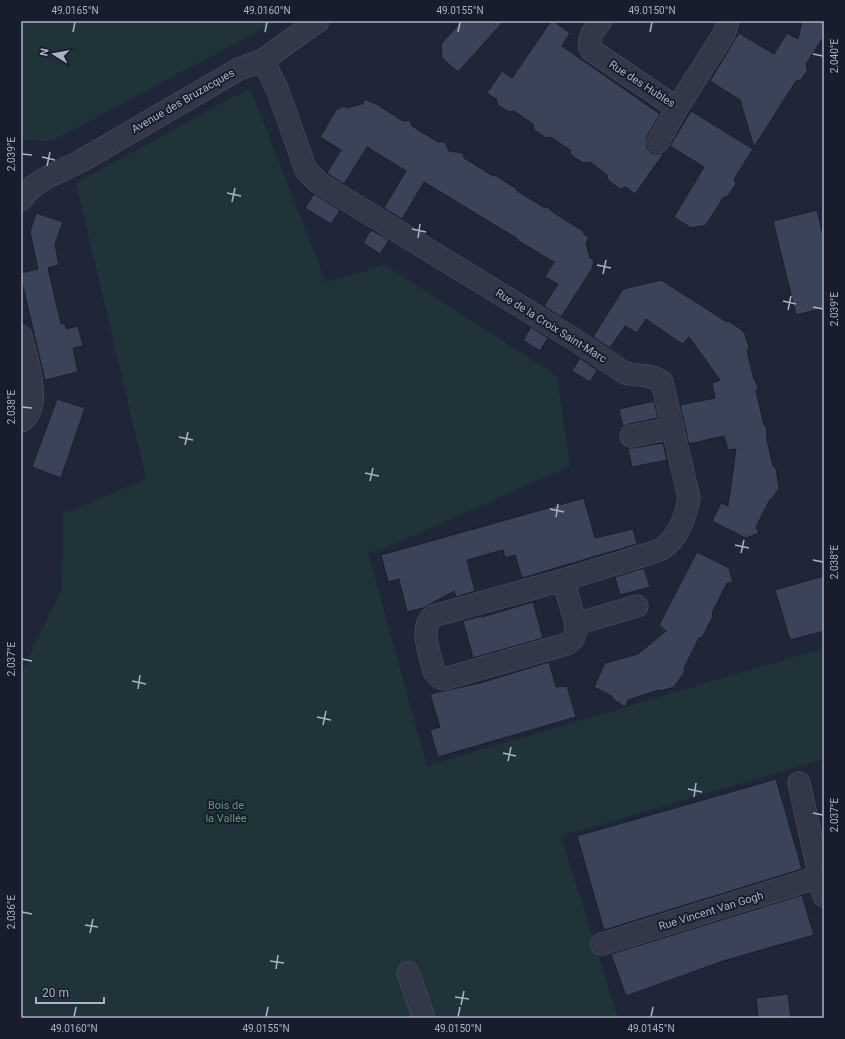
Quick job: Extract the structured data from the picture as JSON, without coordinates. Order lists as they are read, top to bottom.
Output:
{
  "streets": {
    "street": [
      "Rue des Hubles",
      "Avenue des Bruzacques",
      "Rue de la Croix Saint-Marc",
      "Rue Vincent Van Gogh"
    ]
  },
  "crossings": [
    ["Avenue des Bruzacques", "Rue de la Croix Saint-Marc"]
  ],
  "parks": ["Bois de la Vallée"],
  "scale_bar": "20 m",
  "north": "left",
  "coordinates": [
    "49.0165°N",
    "49.0160°N",
    "49.0155°N",
    "49.0150°N",
    "2.040°E",
    "2.039°E",
    "2.038°E",
    "2.037°E",
    "2.036°E",
    "49.0145°N"
  ]
}
